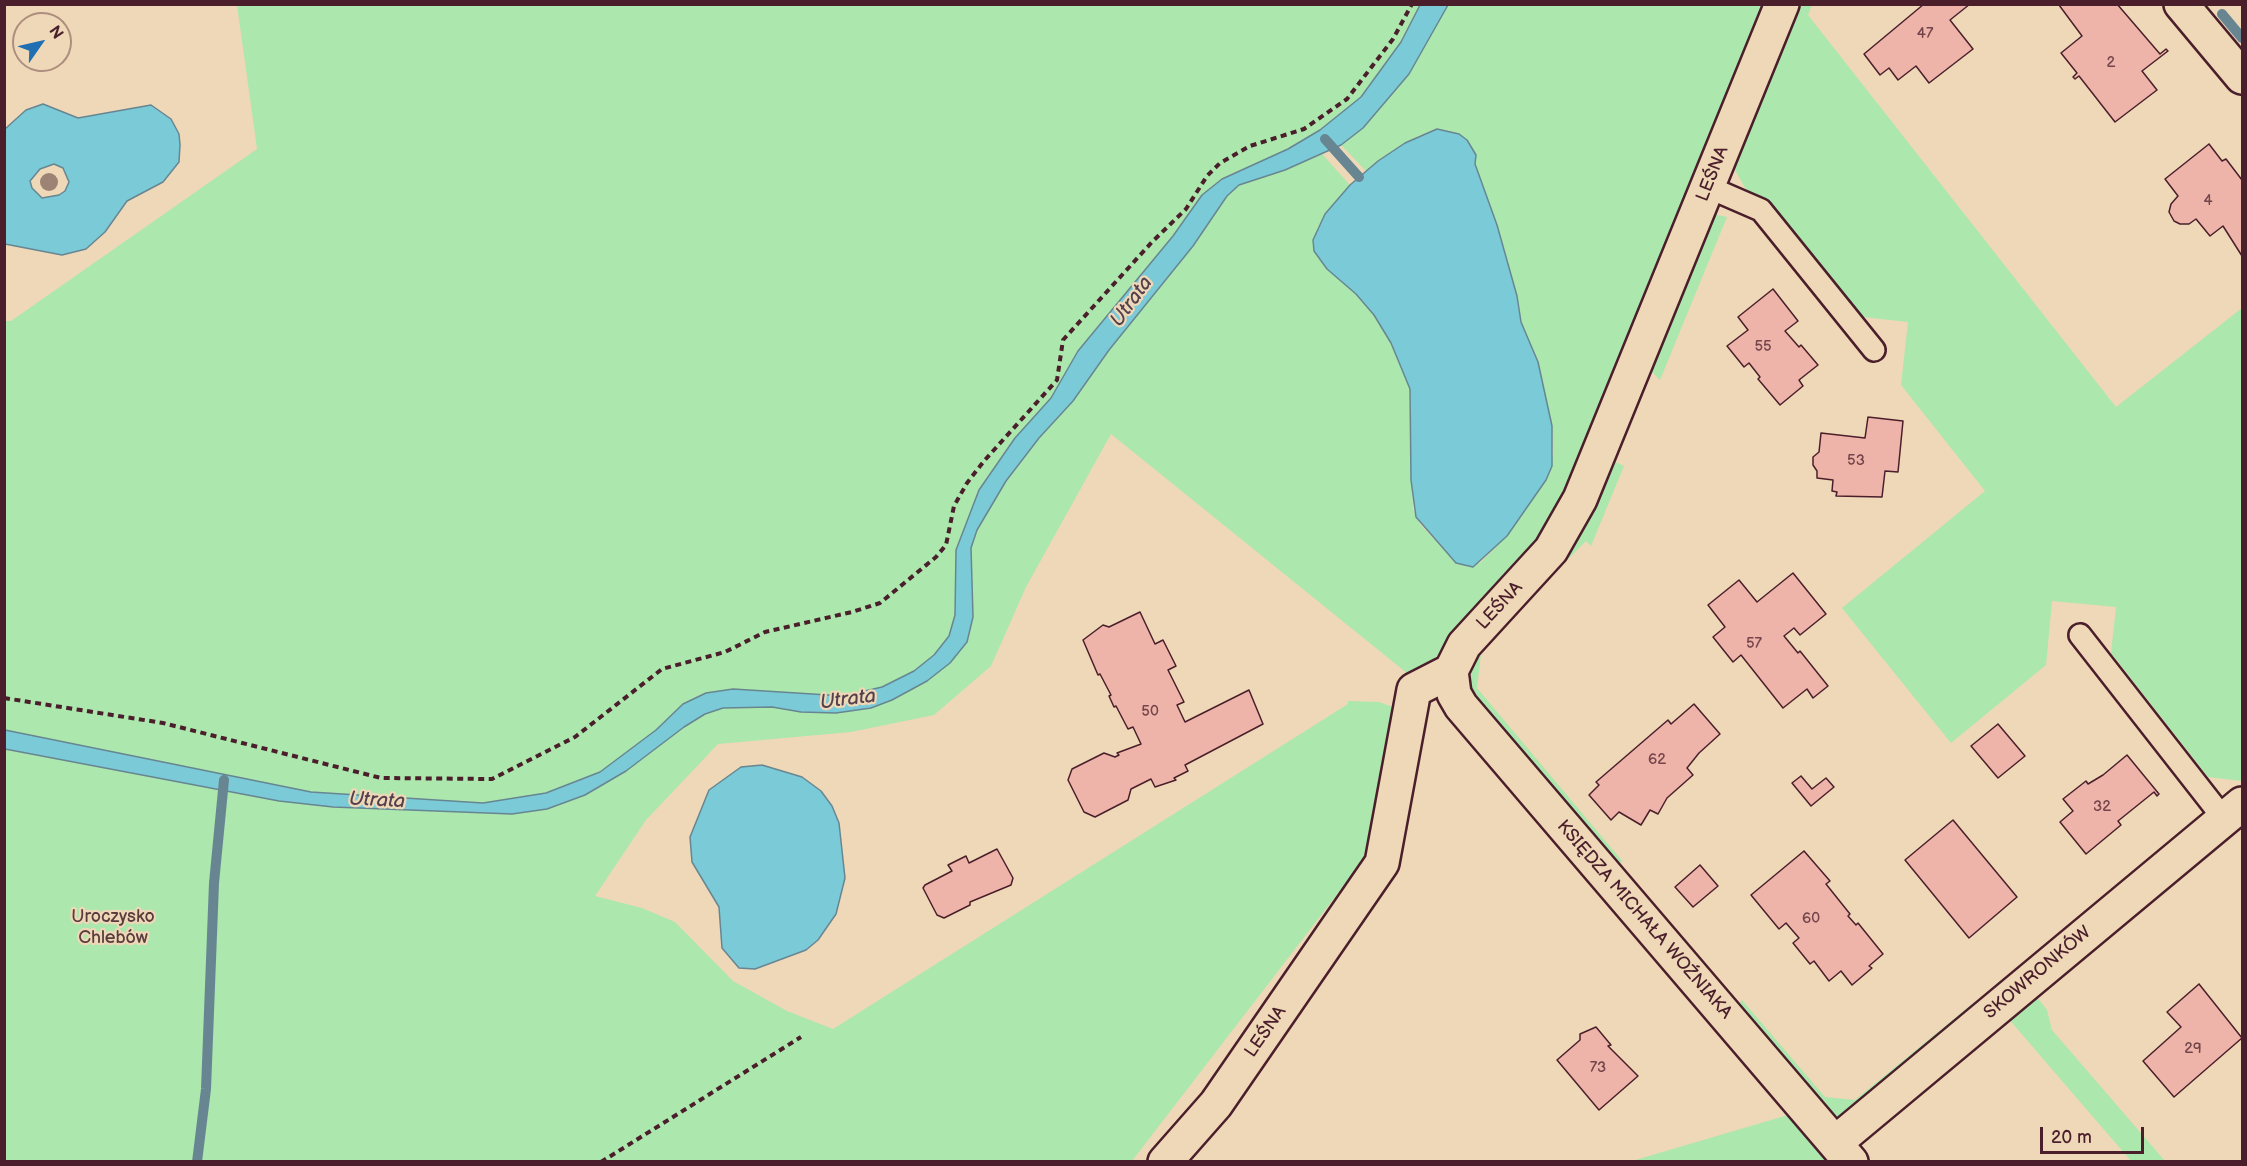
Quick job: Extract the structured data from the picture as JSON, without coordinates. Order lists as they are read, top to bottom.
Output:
{
  "streets": {
    "street": ["LEŚNA", "KSIĘDZA MICHAŁA WOŹNIAKA", "SKOWRONKÓW"]
  },
  "crossings": [
    ["LEŚNA", "KSIĘDZA MICHAŁA WOŹNIAKA"],
    ["KSIĘDZA MICHAŁA WOŹNIAKA", "SKOWRONKÓW"]
  ],
  "water": ["Utrata"],
  "parks": ["Uroczysko Chlebów"],
  "house_numbers": [
    "47",
    "2",
    "4",
    "55",
    "53",
    "57",
    "50",
    "62",
    "32",
    "60",
    "29",
    "73"
  ],
  "scale_bar": "20 m",
  "north": "top right"
}
